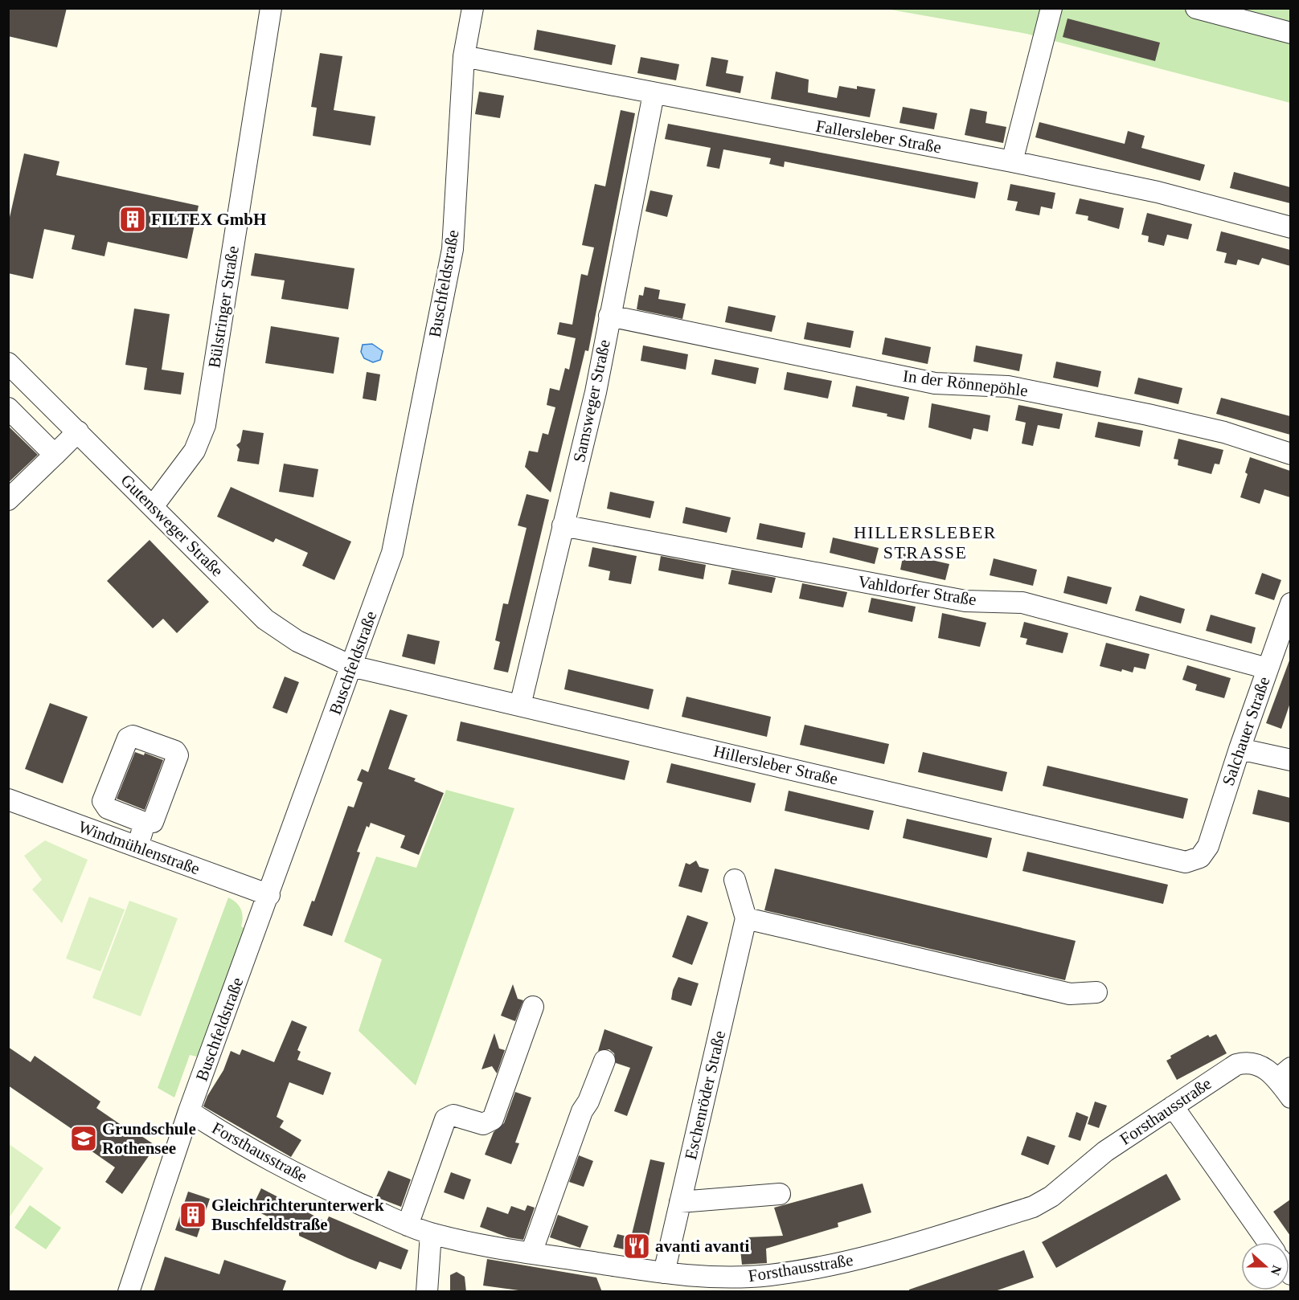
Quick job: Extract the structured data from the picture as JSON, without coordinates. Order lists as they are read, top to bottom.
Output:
{
  "streets": {
    "street": [
      "Fallersleber Straße",
      "Buschfeldstraße",
      "Bülstringer Straße",
      "In der Rönnepöhle",
      "Samsweger Straße",
      "Gutensweger Straße",
      "Vahldorfer Straße",
      "Salchauer Straße",
      "Hillersleber Straße",
      "Windmühlenstraße",
      "Eschenröder Straße",
      "Forsthausstraße"
    ]
  },
  "crossings": [
    ["Fallersleber Straße", "Buschfeldstraße"],
    ["Fallersleber Straße", "Samsweger Straße"],
    ["Buschfeldstraße", "Gutensweger Straße"],
    ["Buschfeldstraße", "Hillersleber Straße"],
    ["Buschfeldstraße", "Windmühlenstraße"],
    ["Buschfeldstraße", "Forsthausstraße"],
    ["Bülstringer Straße", "Gutensweger Straße"],
    ["In der Rönnepöhle", "Samsweger Straße"],
    ["Samsweger Straße", "Vahldorfer Straße"],
    ["Samsweger Straße", "Hillersleber Straße"],
    ["Gutensweger Straße", "Hillersleber Straße"],
    ["Vahldorfer Straße", "Salchauer Straße"],
    ["Salchauer Straße", "Hillersleber Straße"],
    ["Eschenröder Straße", "Forsthausstraße"]
  ],
  "districts": ["HILLERSLEBER STRASSE"],
  "places": {
    "building": ["FILTEX GmbH", "Gleichrichterunterwerk Buschfeldstraße"],
    "school or university": ["Grundschule Rothensee"],
    "restaurant": ["avanti avanti"]
  },
  "north": "right"
}
